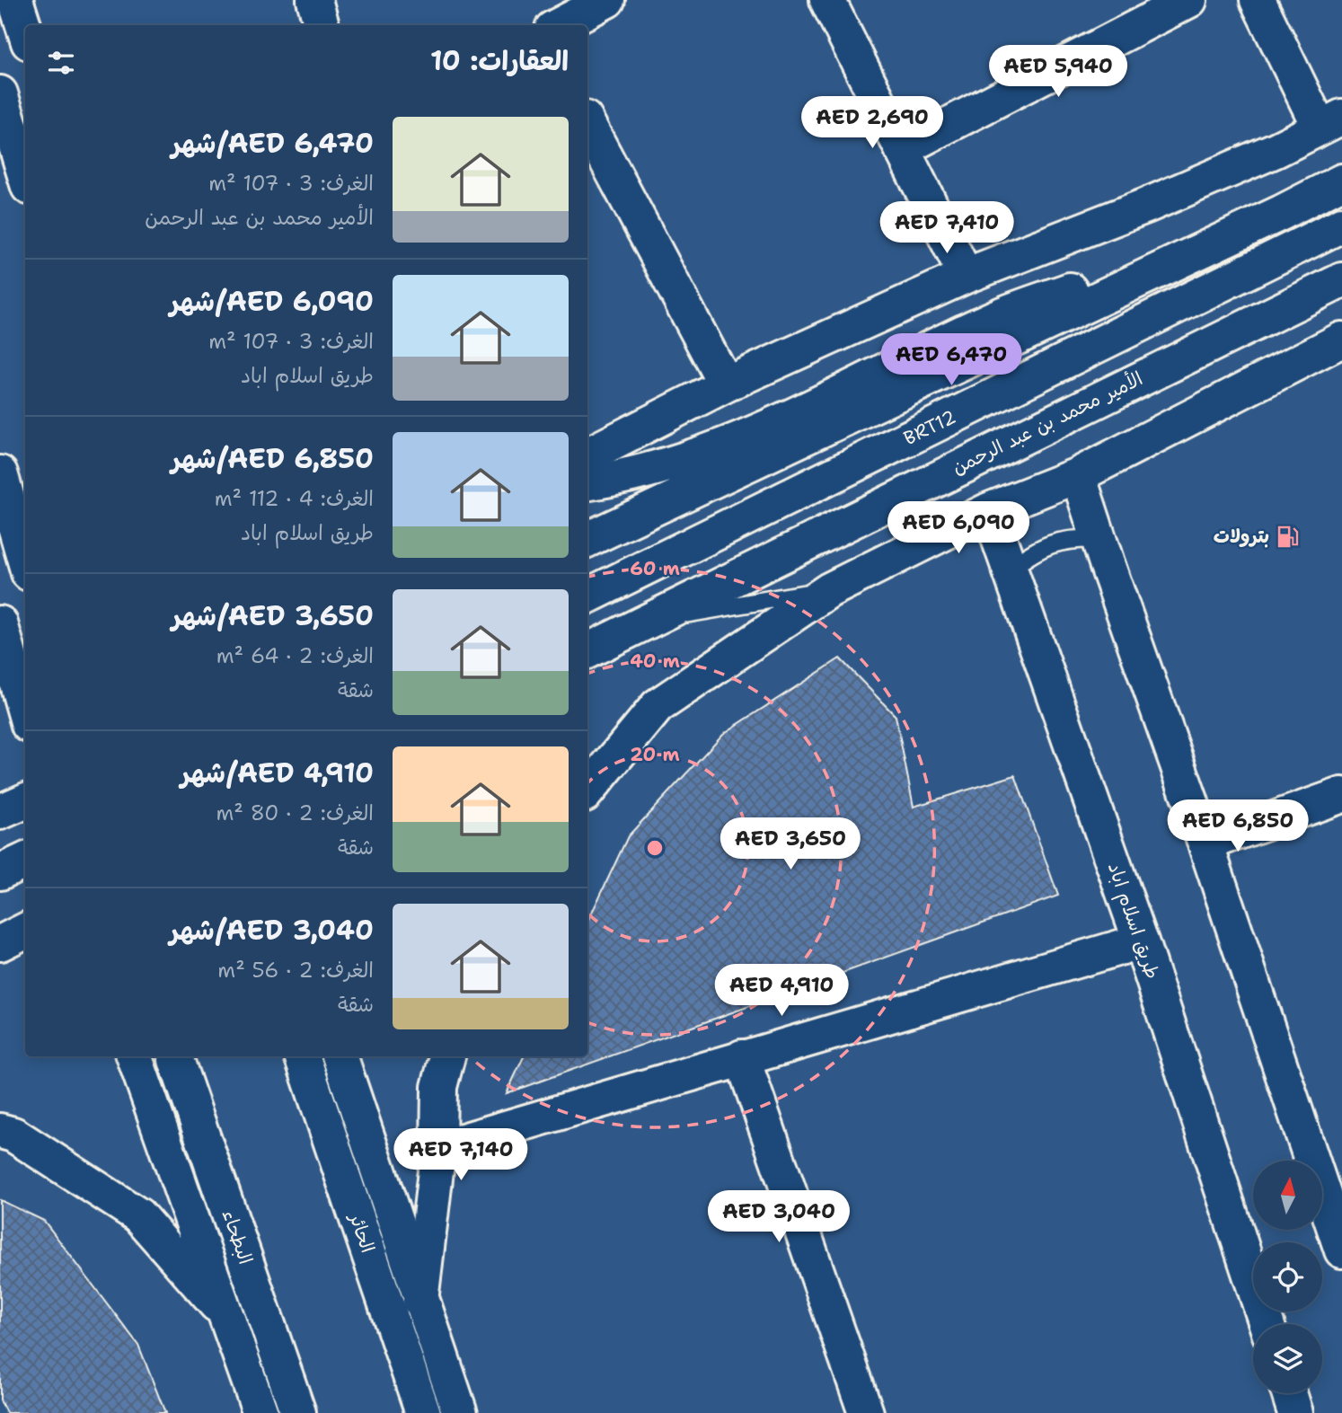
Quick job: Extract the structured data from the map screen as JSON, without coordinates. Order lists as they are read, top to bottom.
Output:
{
  "streets": {
    "street": [
      "الأمير محمد بن عبد الرحمن",
      "BRT12",
      "طريق اسلام اباد",
      "الحائر",
      "البطحاء"
    ]
  },
  "places": {
    "fuel station": ["بترولات"]
  },
  "north": "top",
  "page": {
    "heading": "العقارات: 10",
    "price": [
      "AED 5,940",
      "AED 2,690",
      "AED 7,410",
      "AED 6,470",
      "AED 6,090",
      "AED 6,850",
      "AED 3,650",
      "AED 4,910",
      "AED 7,140",
      "AED 3,040"
    ],
    "list": [
      {
        "name": "AED 6,470/شهر",
        "note": "الغرف: 3 · 107 m² · الأمير محمد بن عبد الرحمن"
      },
      {
        "name": "AED 6,090/شهر",
        "note": "الغرف: 3 · 107 m² · طريق اسلام اباد"
      },
      {
        "name": "AED 6,850/شهر",
        "note": "الغرف: 4 · 112 m² · طريق اسلام اباد"
      },
      {
        "name": "AED 3,650/شهر",
        "note": "الغرف: 2 · 64 m² · شقة"
      },
      {
        "name": "AED 4,910/شهر",
        "note": "الغرف: 2 · 80 m² · شقة"
      },
      {
        "name": "AED 3,040/شهر",
        "note": "الغرف: 2 · 56 m² · شقة"
      }
    ]
  },
  "rings": ["60 m", "40 m", "20 m"]
}
